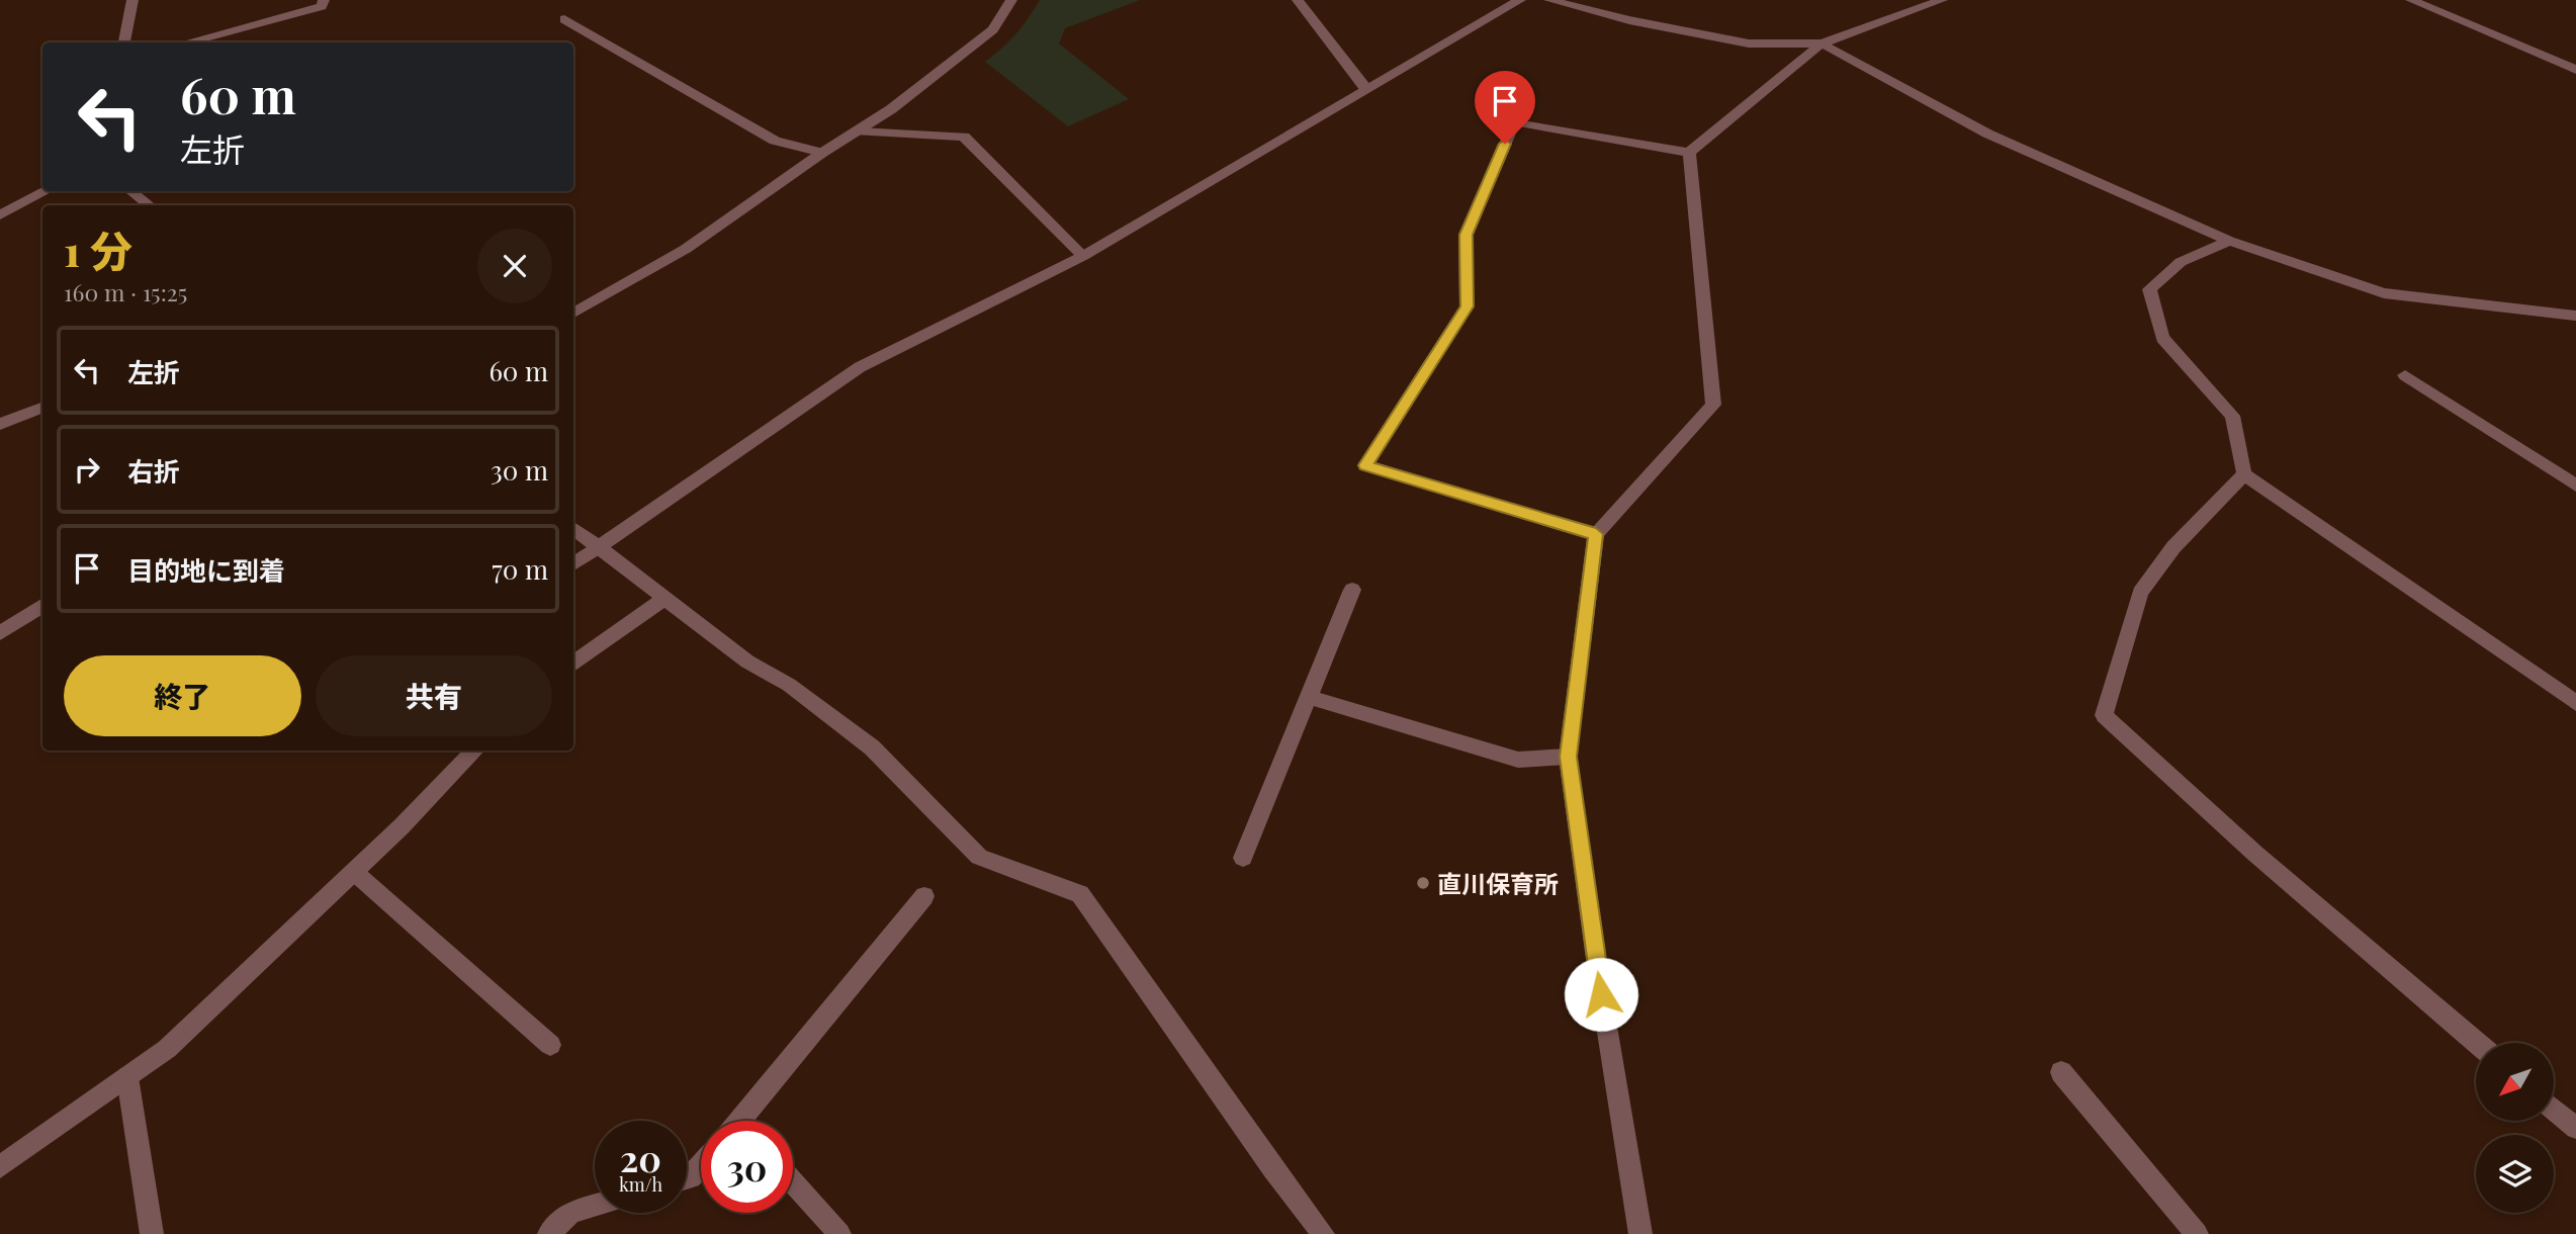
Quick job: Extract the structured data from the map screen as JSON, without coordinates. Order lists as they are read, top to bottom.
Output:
{
  "places": ["直川保育所"],
  "north": "bottom left",
  "page": {
    "turn": ["60 m", "左折"],
    "heading": ["1 分", "160 m · 15:25"],
    "list": [
      {
        "name": "左折",
        "value": "60 m"
      },
      {
        "name": "右折",
        "value": "30 m"
      },
      {
        "name": "目的地に到着",
        "value": "70 m"
      }
    ],
    "buttons": ["終了", "共有"],
    "speed": "20 km/h",
    "limit": "30"
  }
}
